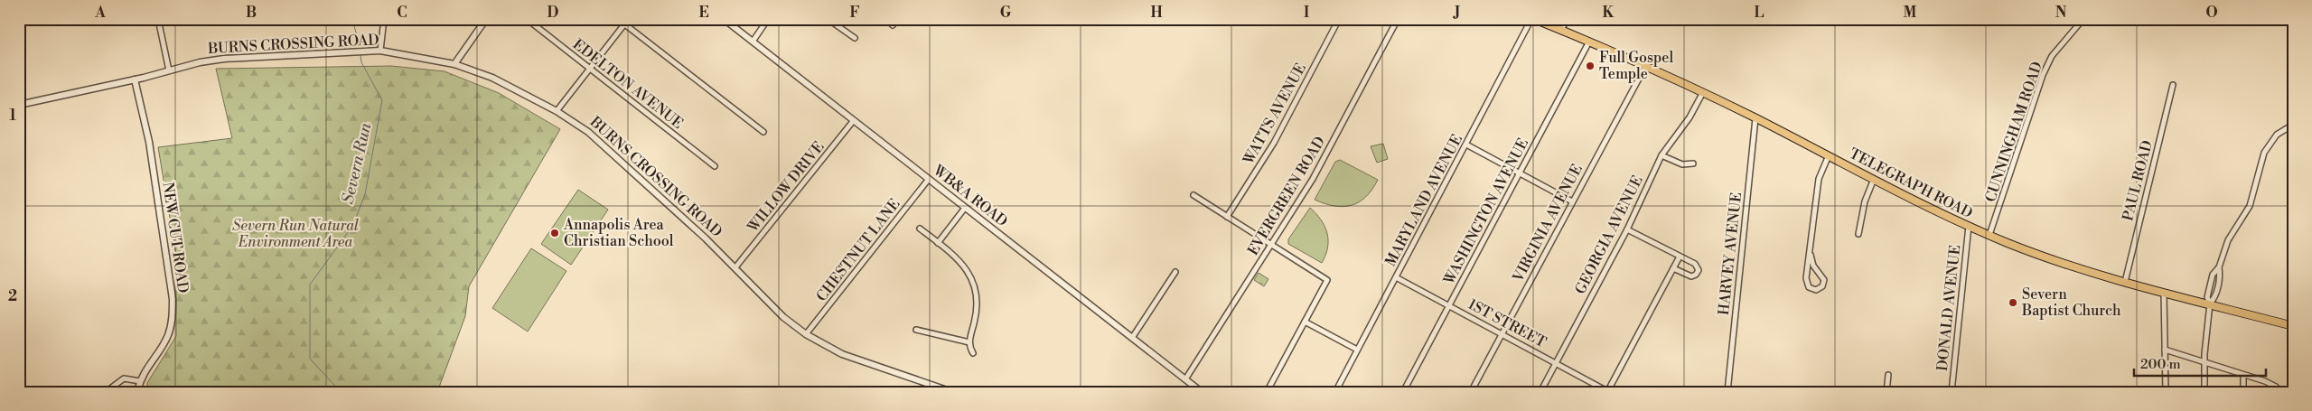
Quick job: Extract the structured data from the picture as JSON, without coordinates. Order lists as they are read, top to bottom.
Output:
{
  "streets": {
    "main road": ["TELEGRAPH ROAD"],
    "street": [
      "BURNS CROSSING ROAD",
      "EDELTON AVENUE",
      "WATTS AVENUE",
      "CUNNINGHAM ROAD",
      "PAUL ROAD",
      "WILLOW DRIVE",
      "WB&A ROAD",
      "EVERGREEN ROAD",
      "MARYLAND AVENUE",
      "WASHINGTON AVENUE",
      "VIRGINIA AVENUE",
      "GEORGIA AVENUE",
      "NEW CUT ROAD",
      "CHESTNUT LANE",
      "HARVEY AVENUE",
      "DONALD AVENUE",
      "1ST STREET"
    ]
  },
  "crossings": [
    ["BURNS CROSSING ROAD", "WILLOW DRIVE"],
    ["BURNS CROSSING ROAD", "NEW CUT ROAD"],
    ["BURNS CROSSING ROAD", "CHESTNUT LANE"],
    ["CUNNINGHAM ROAD", "TELEGRAPH ROAD"],
    ["PAUL ROAD", "TELEGRAPH ROAD"],
    ["TELEGRAPH ROAD", "MARYLAND AVENUE"],
    ["TELEGRAPH ROAD", "WASHINGTON AVENUE"],
    ["TELEGRAPH ROAD", "VIRGINIA AVENUE"],
    ["TELEGRAPH ROAD", "GEORGIA AVENUE"],
    ["TELEGRAPH ROAD", "HARVEY AVENUE"],
    ["TELEGRAPH ROAD", "DONALD AVENUE"],
    ["WILLOW DRIVE", "WB&A ROAD"],
    ["WB&A ROAD", "EVERGREEN ROAD"],
    ["WB&A ROAD", "CHESTNUT LANE"],
    ["MARYLAND AVENUE", "1ST STREET"],
    ["WASHINGTON AVENUE", "1ST STREET"],
    ["VIRGINIA AVENUE", "1ST STREET"],
    ["GEORGIA AVENUE", "1ST STREET"]
  ],
  "water": ["Severn Run"],
  "parks": ["Severn Run Natural Environment Area"],
  "places": ["Full Gospel Temple", "Annapolis Area Christian School", "Severn Baptist Church"],
  "scale_bar": "200 m",
  "grid": {
    "columns": [
      "A",
      "B",
      "C",
      "D",
      "E",
      "F",
      "G",
      "H",
      "I",
      "J",
      "K",
      "L",
      "M",
      "N",
      "O"
    ],
    "rows": ["1", "2"]
  }
}
